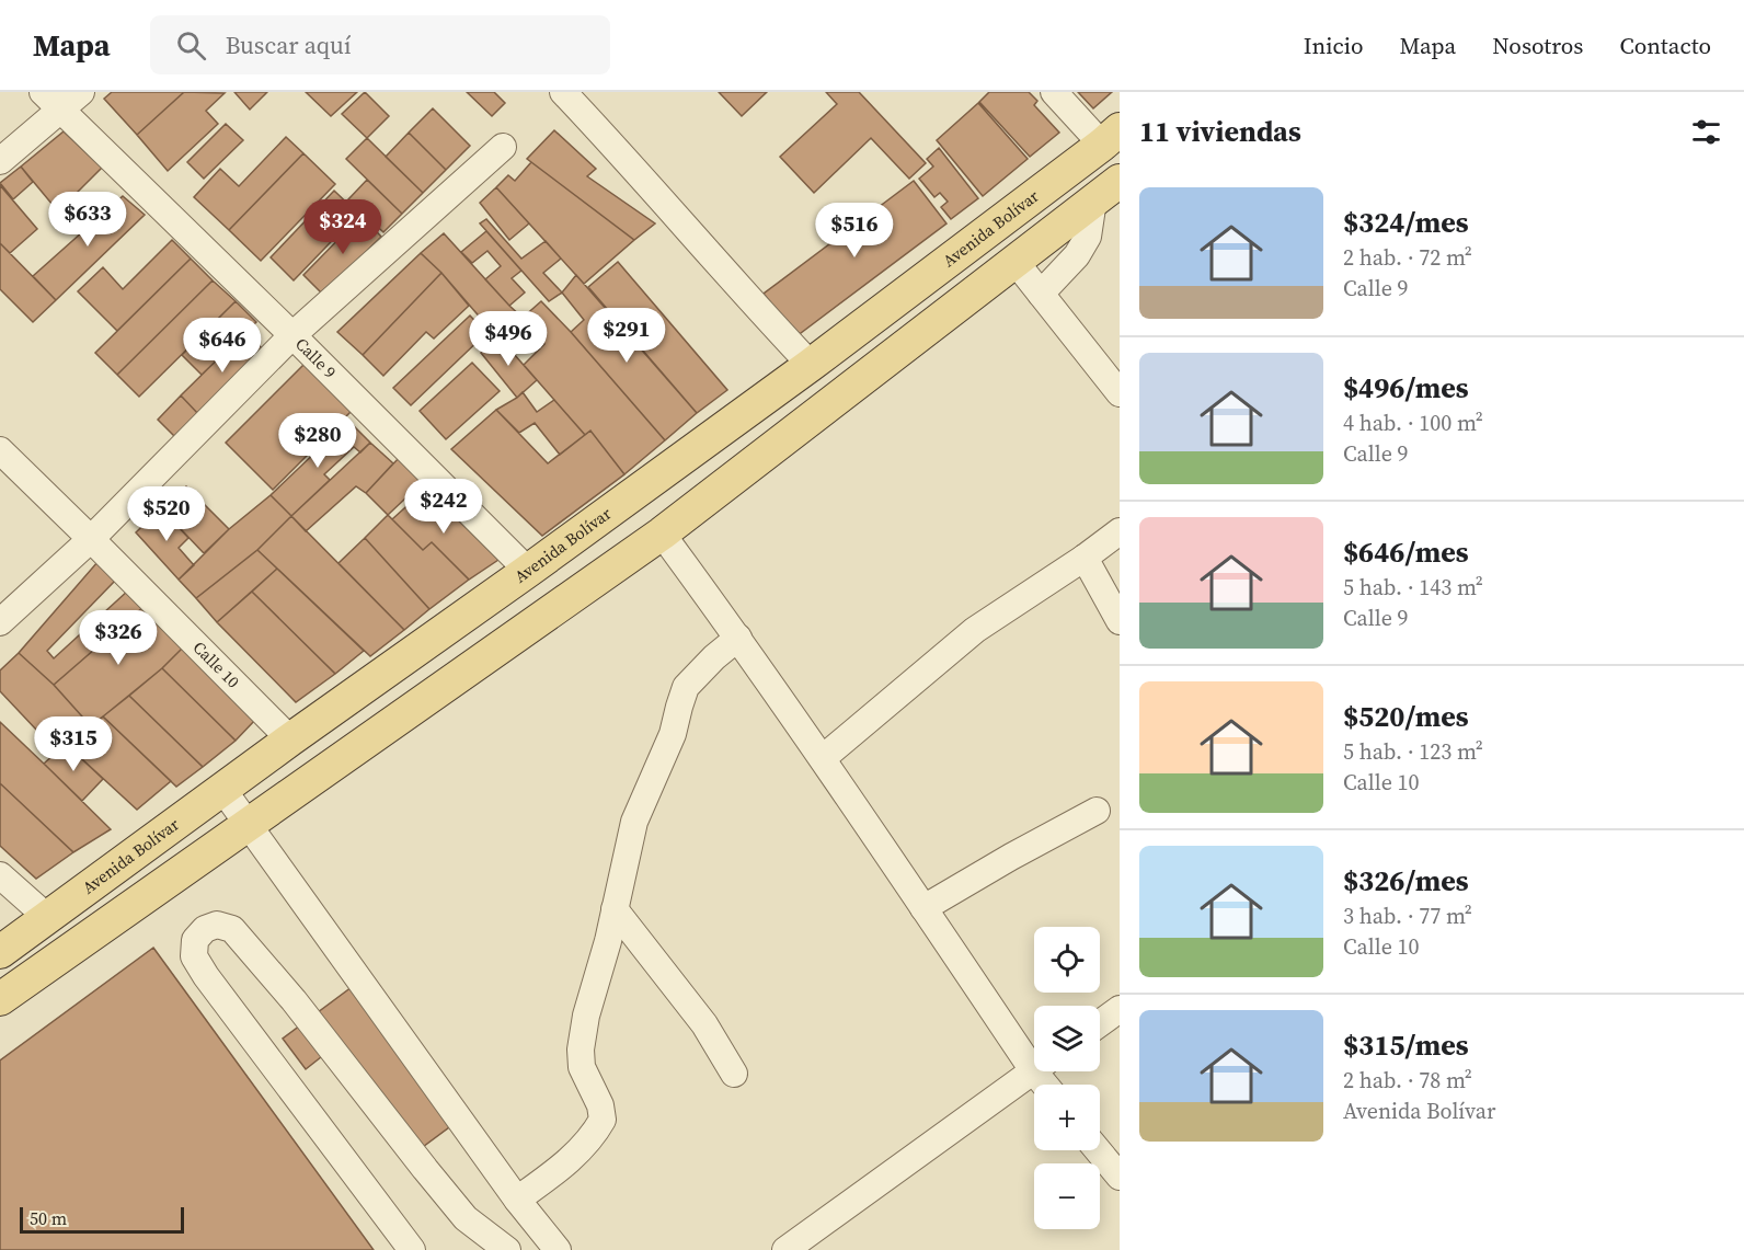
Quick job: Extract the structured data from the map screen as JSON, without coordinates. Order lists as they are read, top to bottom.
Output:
{
  "streets": {
    "main road": ["Avenida Bolívar"],
    "street": ["Calle 9", "Calle 10"]
  },
  "crossings": [
    ["Avenida Bolívar", "Calle 9"],
    ["Avenida Bolívar", "Calle 10"]
  ],
  "scale_bar": "50 m",
  "page": {
    "header": "Mapa",
    "search": "Buscar aquí",
    "nav": [
      "Inicio",
      "Mapa",
      "Nosotros",
      "Contacto"
    ],
    "heading": "11 viviendas",
    "list": [
      {
        "name": "$324/mes",
        "note": "2 hab. · 72 m² · Calle 9"
      },
      {
        "name": "$496/mes",
        "note": "4 hab. · 100 m² · Calle 9"
      },
      {
        "name": "$646/mes",
        "note": "5 hab. · 143 m² · Calle 9"
      },
      {
        "name": "$520/mes",
        "note": "5 hab. · 123 m² · Calle 10"
      },
      {
        "name": "$326/mes",
        "note": "3 hab. · 77 m² · Calle 10"
      },
      {
        "name": "$315/mes",
        "note": "2 hab. · 78 m² · Avenida Bolívar"
      }
    ],
    "price": [
      "$633",
      "$324",
      "$516",
      "$291",
      "$496",
      "$646",
      "$280",
      "$242",
      "$520",
      "$326",
      "$315"
    ],
    "map_buttons": ["+", "−"],
    "scale": "50 m"
  }
}
